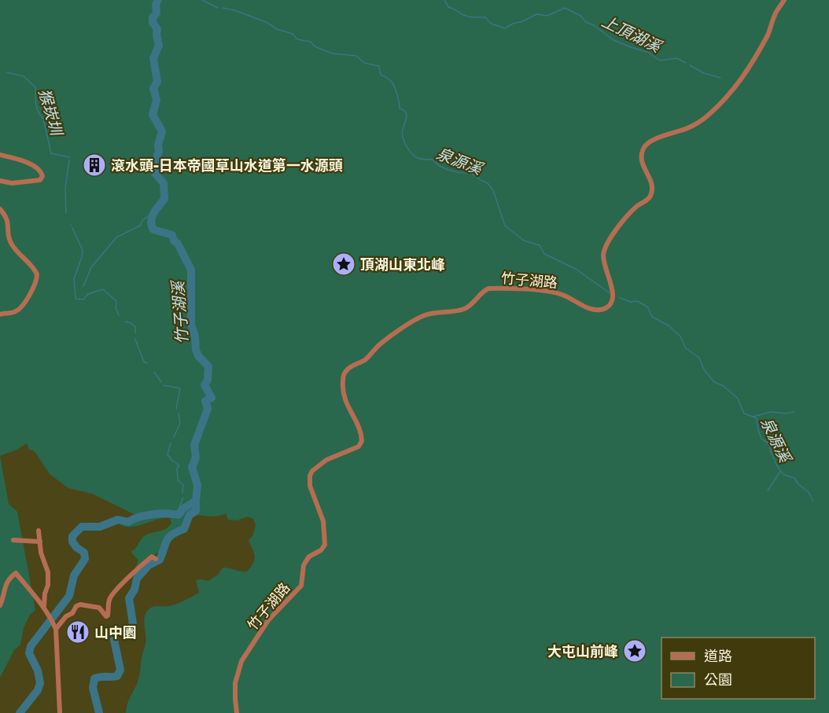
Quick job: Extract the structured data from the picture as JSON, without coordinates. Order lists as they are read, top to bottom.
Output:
{
  "streets": {
    "street": ["竹子湖路"]
  },
  "water": [
    "上頂湖溪",
    "猴崁圳",
    "泉源溪",
    "竹子湖溪"
  ],
  "places": {
    "building": ["滾水頭-日本帝國草山水道第一水源頭"],
    "place": ["頂湖山東北峰", "大屯山前峰"],
    "restaurant": ["山中園"]
  },
  "legend": ["道路", "公園"]
}
